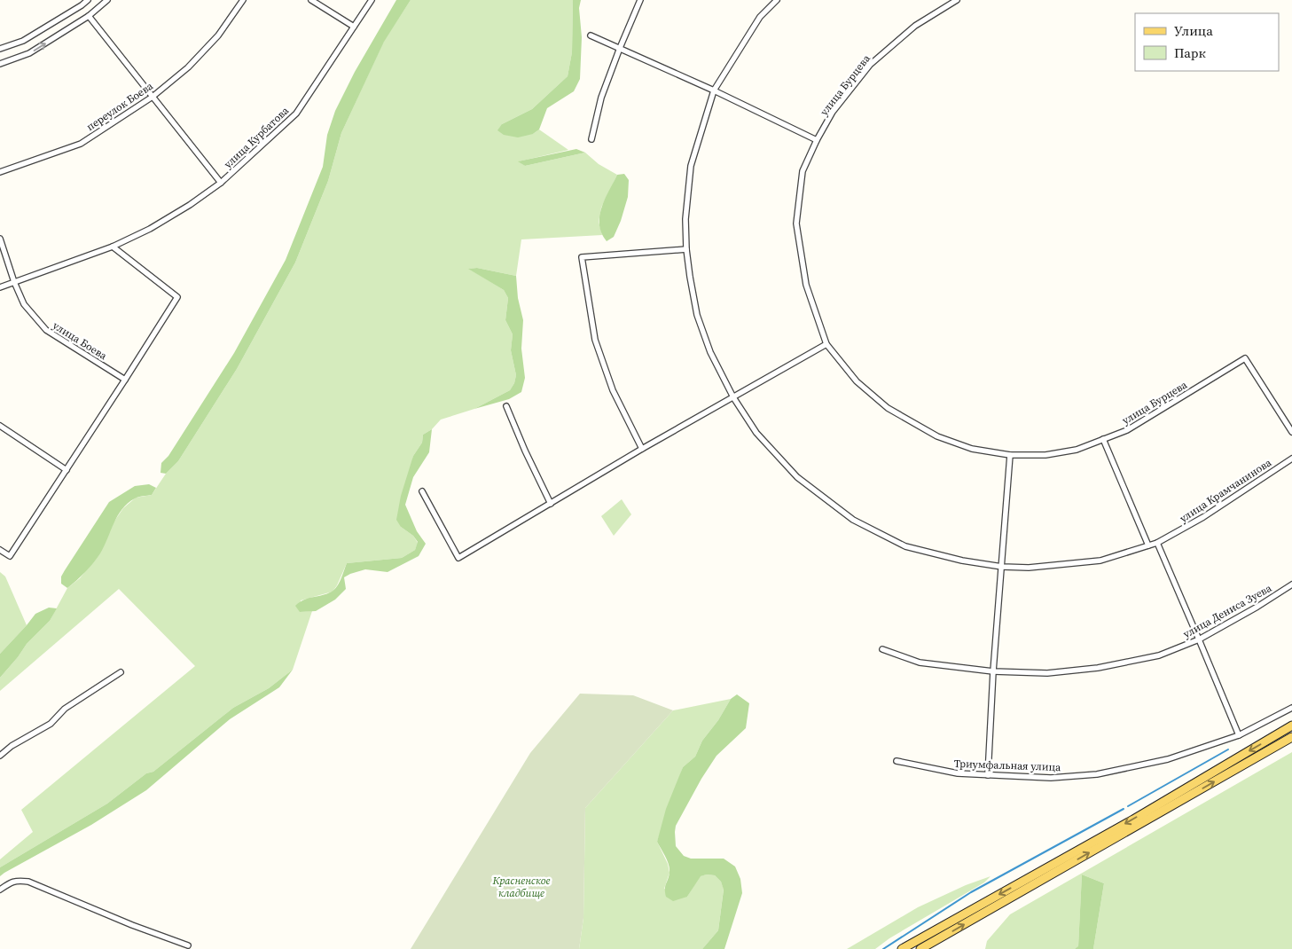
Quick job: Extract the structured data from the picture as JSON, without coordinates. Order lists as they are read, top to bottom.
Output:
{
  "streets": {
    "street": [
      "улица Бурцева",
      "переулок Боева",
      "улица Курбатова",
      "улица Боева",
      "улица Крамчанинова",
      "улица Дениса Зуева",
      "Триумфальная улица"
    ]
  },
  "crossings": [
    ["улица Курбатова", "улица Боева"]
  ],
  "parks": ["Красненское кладбище"],
  "legend": ["Улица", "Парк"]
}
